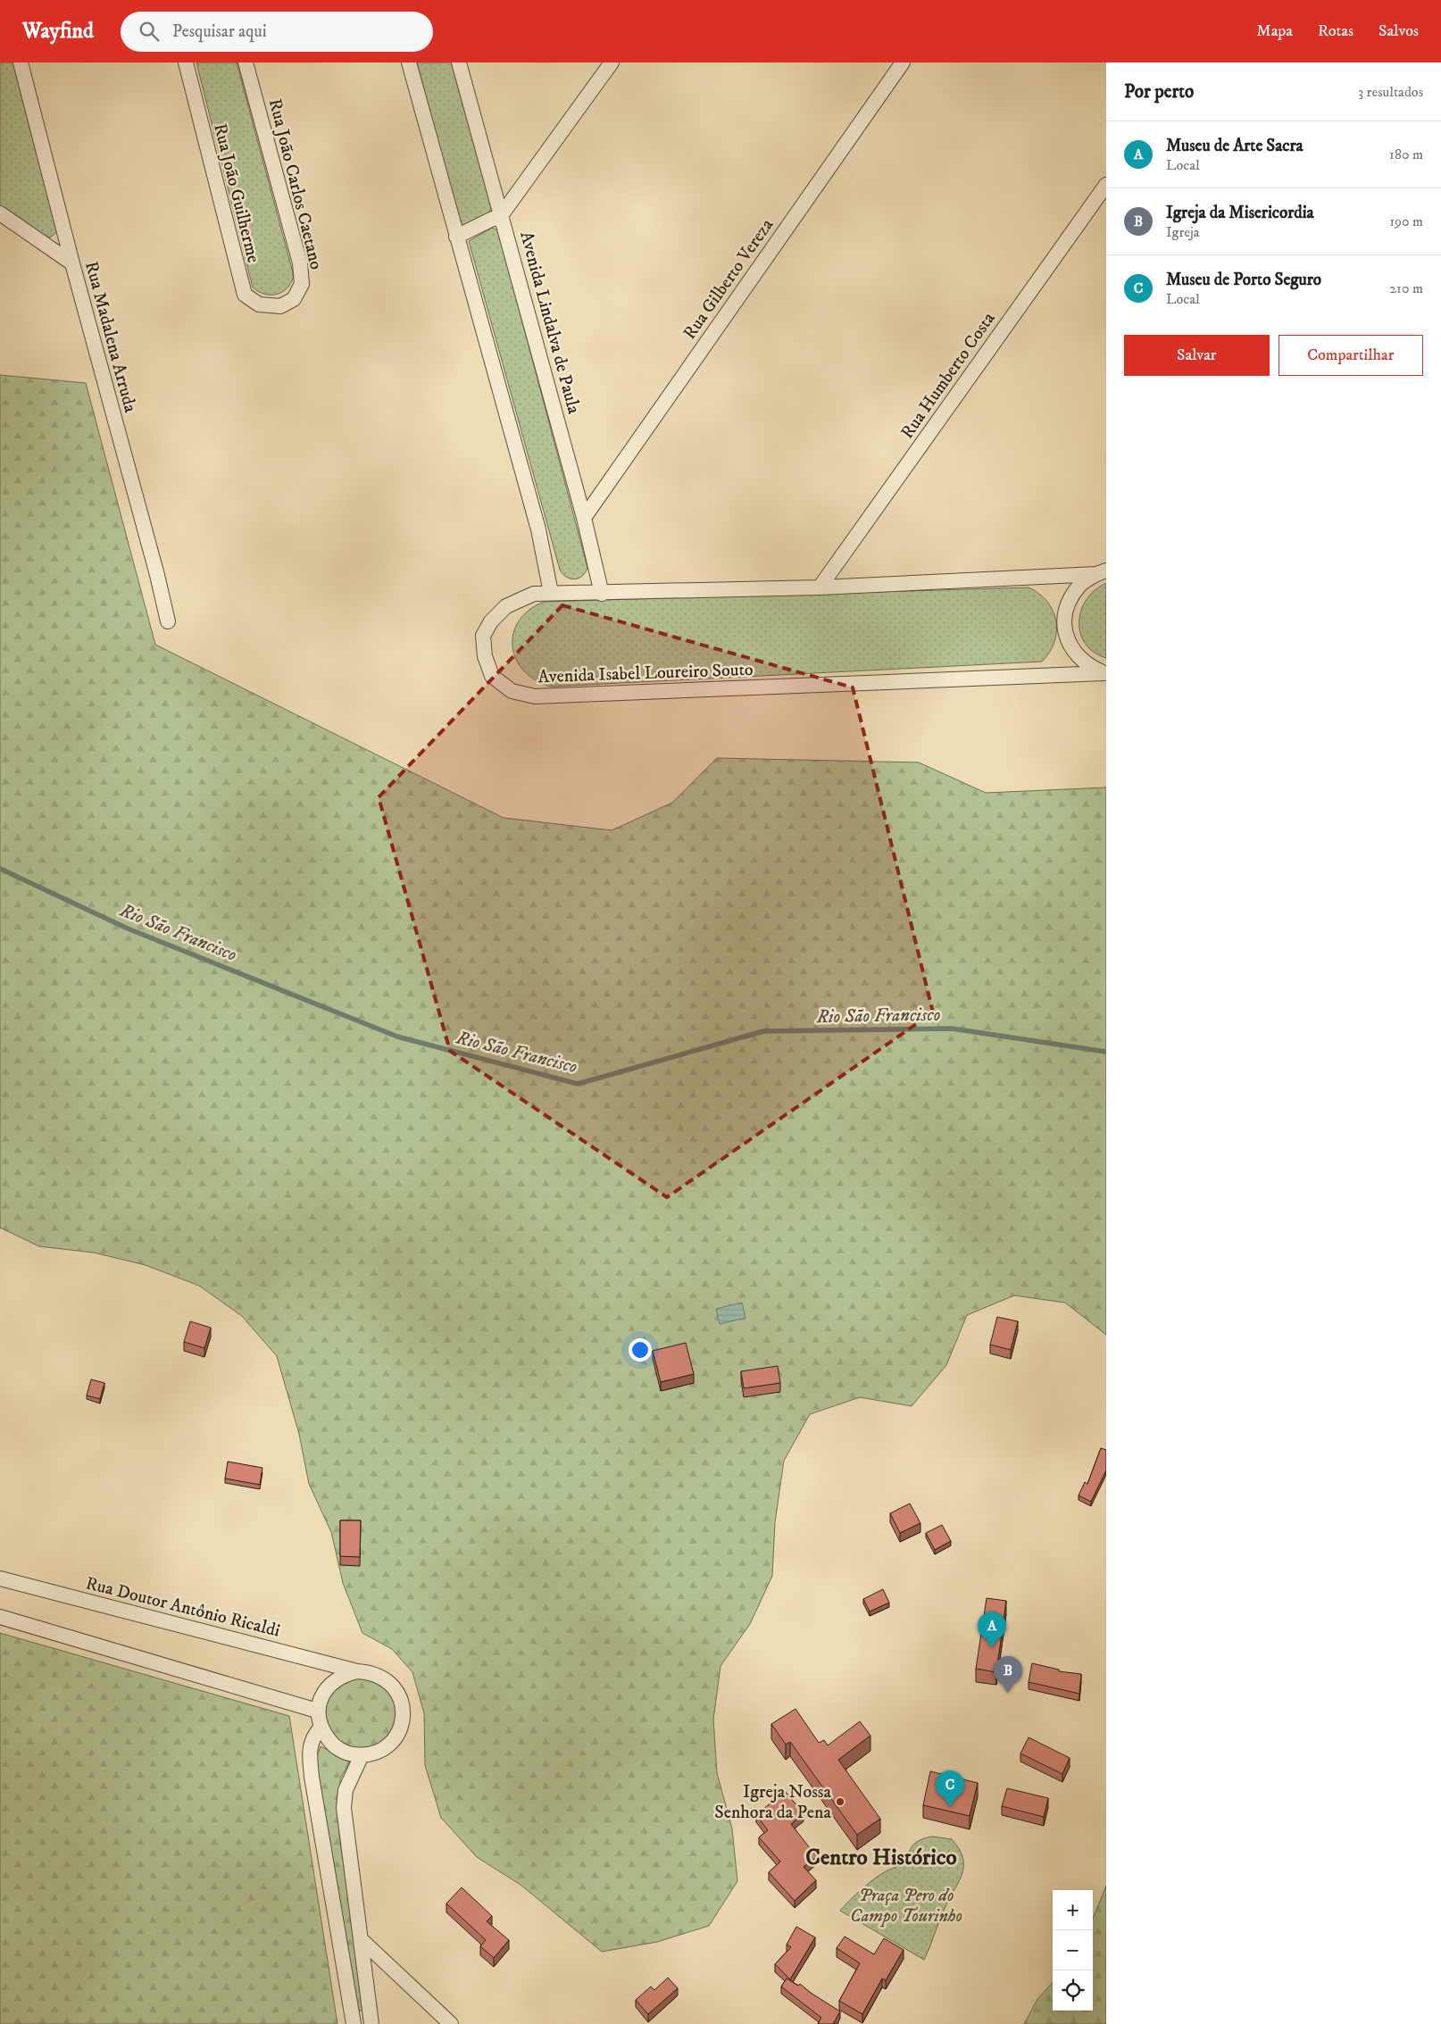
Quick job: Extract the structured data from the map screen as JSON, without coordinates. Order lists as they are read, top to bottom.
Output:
{
  "streets": {
    "street": [
      "Rua João Carlos Caetano",
      "Rua João Guilherme",
      "Rua Gilberto Vereza",
      "Avenida Lindalva de Paula",
      "Rua Madalena Arruda",
      "Rua Humberto Costa",
      "Avenida Isabel Loureiro Souto",
      "Rua Doutor Antônio Ricaldi"
    ]
  },
  "crossings": [
    ["Rua João Carlos Caetano", "Rua João Guilherme"],
    ["Rua Gilberto Vereza", "Avenida Lindalva de Paula"],
    ["Avenida Lindalva de Paula", "Avenida Isabel Loureiro Souto"],
    ["Rua Humberto Costa", "Avenida Isabel Loureiro Souto"]
  ],
  "districts": ["Centro Histórico"],
  "water": ["Rio São Francisco"],
  "parks": ["Praça Pero do Campo Tourinho"],
  "places": ["Igreja Nossa Senhora da Pena"],
  "page": {
    "header": "Wayfind",
    "search": "Pesquisar aqui",
    "nav": ["Mapa", "Rotas", "Salvos"],
    "heading": ["Por perto", "3 resultados"],
    "list": [
      {
        "mark": "A",
        "name": "Museu de Arte Sacra",
        "note": "Local",
        "value": "180 m"
      },
      {
        "mark": "B",
        "name": "Igreja da Misericordia",
        "note": "Igreja",
        "value": "190 m"
      },
      {
        "mark": "C",
        "name": "Museu de Porto Seguro",
        "note": "Local",
        "value": "210 m"
      }
    ],
    "buttons": ["Salvar", "Compartilhar"],
    "pins": ["A", "B", "C"],
    "map_buttons": ["+", "−"]
  }
}
